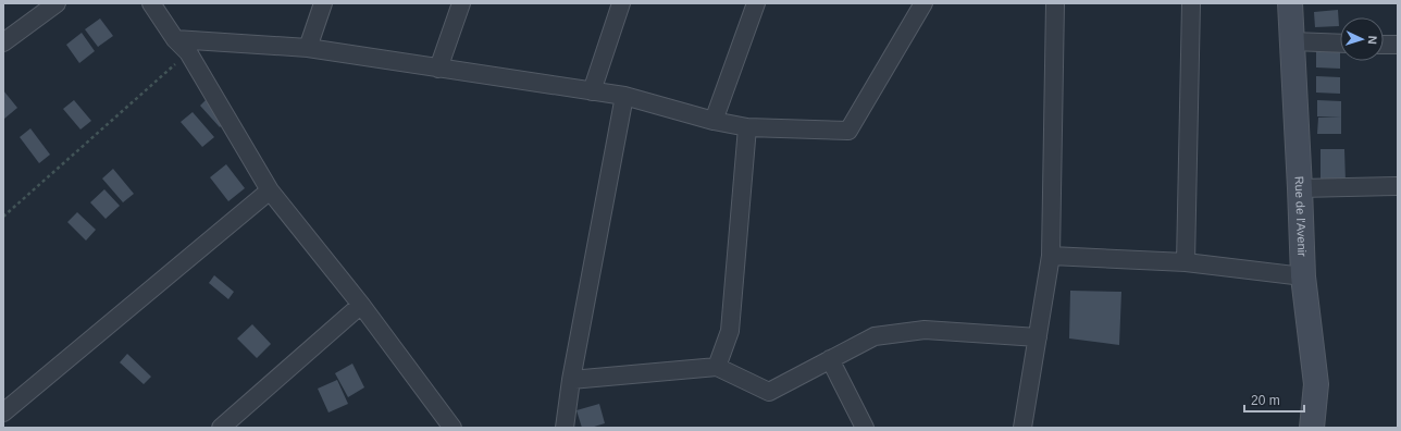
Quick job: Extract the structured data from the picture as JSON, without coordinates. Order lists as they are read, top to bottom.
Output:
{
  "streets": {
    "main road": ["Rue de l'Avenir"]
  },
  "scale_bar": "20 m",
  "north": "right"
}
